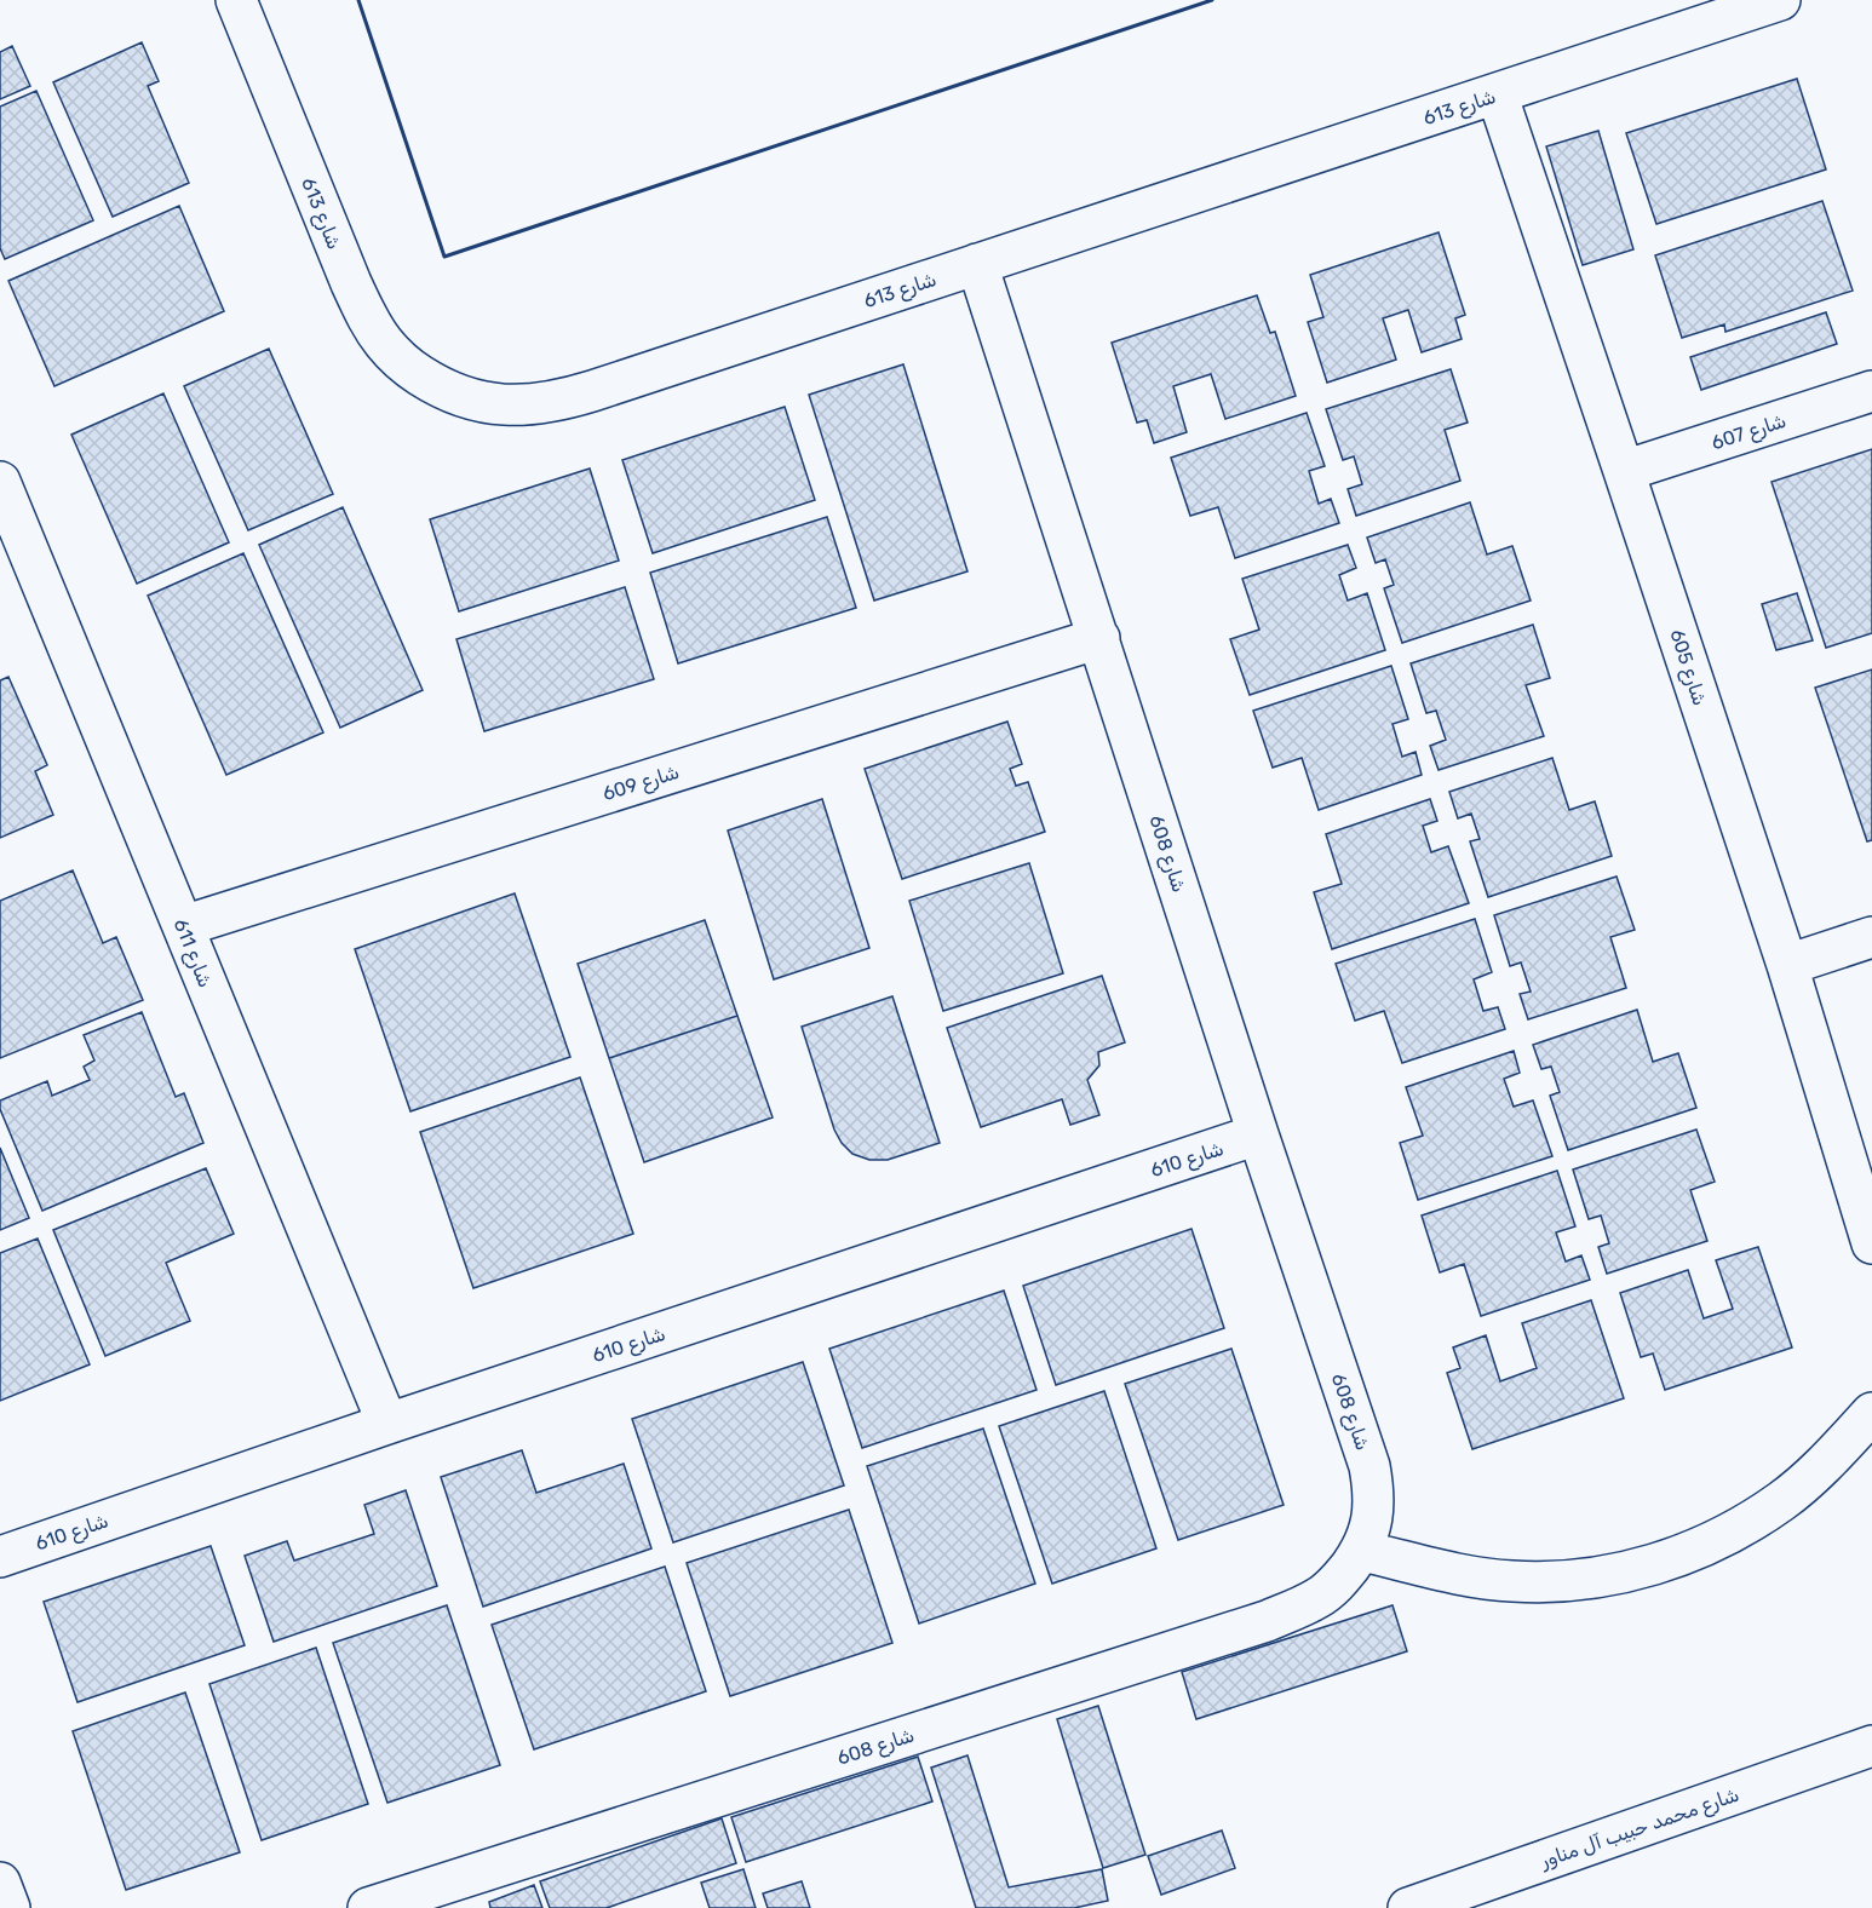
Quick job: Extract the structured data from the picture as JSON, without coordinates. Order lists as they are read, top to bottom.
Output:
{
  "streets": {
    "street": [
      "شارع 613",
      "شارع 607",
      "شارع 605",
      "شارع 609",
      "شارع 608",
      "شارع 611",
      "شارع 610",
      "شارع محمد حبيب آل مناور"
    ]
  },
  "crossings": [
    ["شارع 613", "شارع 605"],
    ["شارع 613", "شارع 608"],
    ["شارع 607", "شارع 605"],
    ["شارع 609", "شارع 608"],
    ["شارع 609", "شارع 611"],
    ["شارع 608", "شارع 610"],
    ["شارع 611", "شارع 610"]
  ]
}
